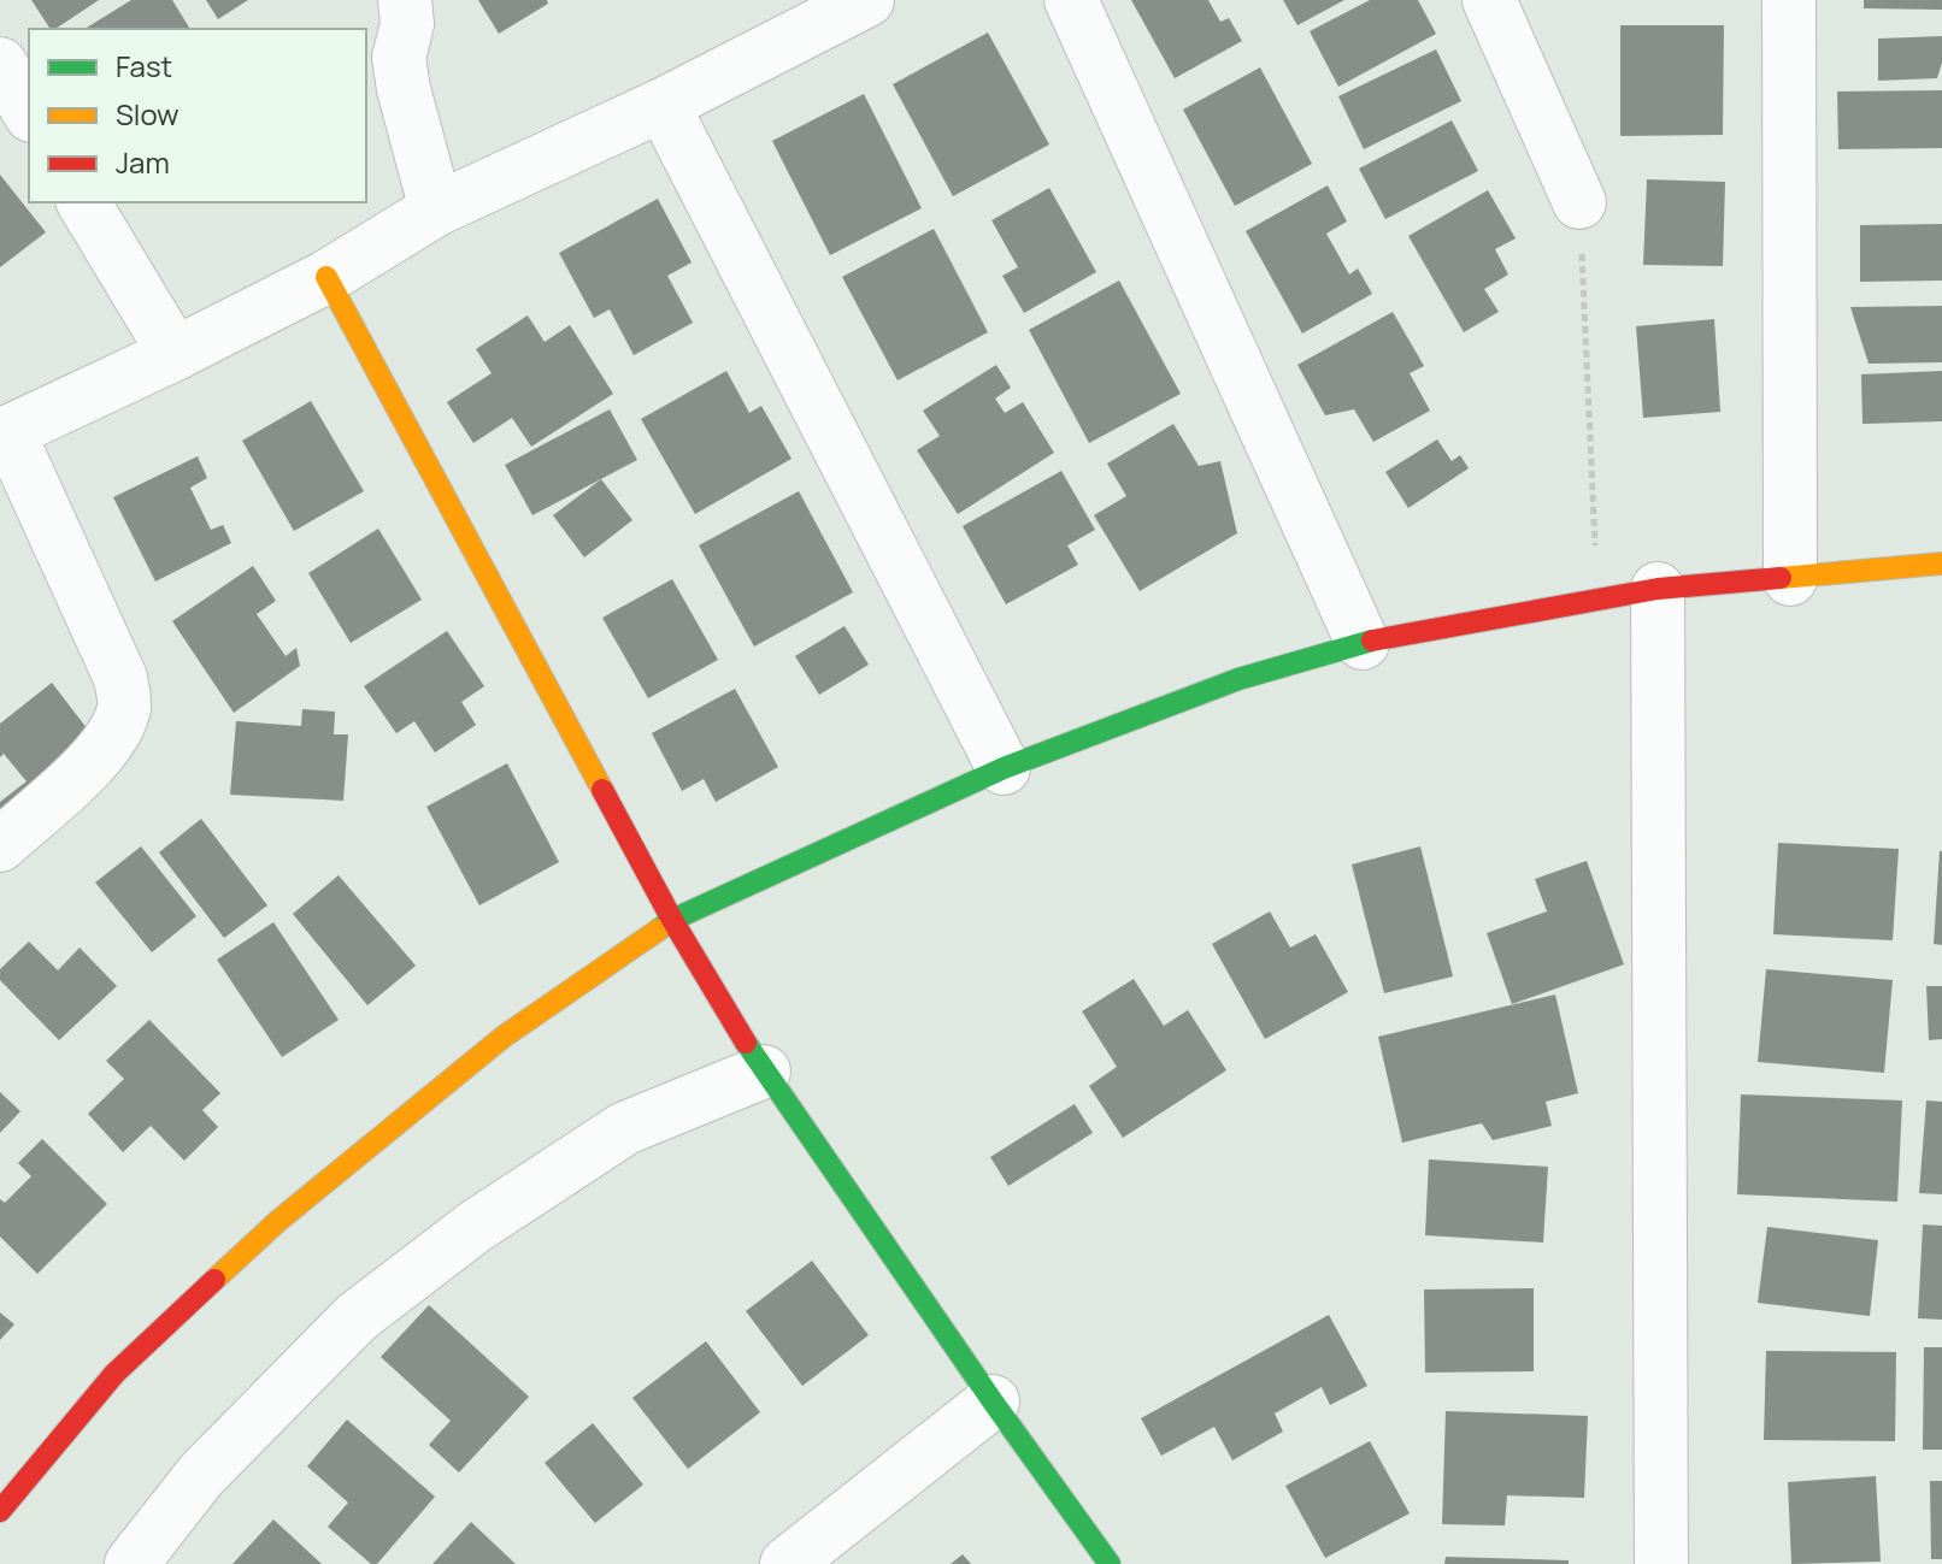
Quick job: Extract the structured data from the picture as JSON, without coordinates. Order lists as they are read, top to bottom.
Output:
{
  "legend": ["Fast", "Slow", "Jam"]
}
